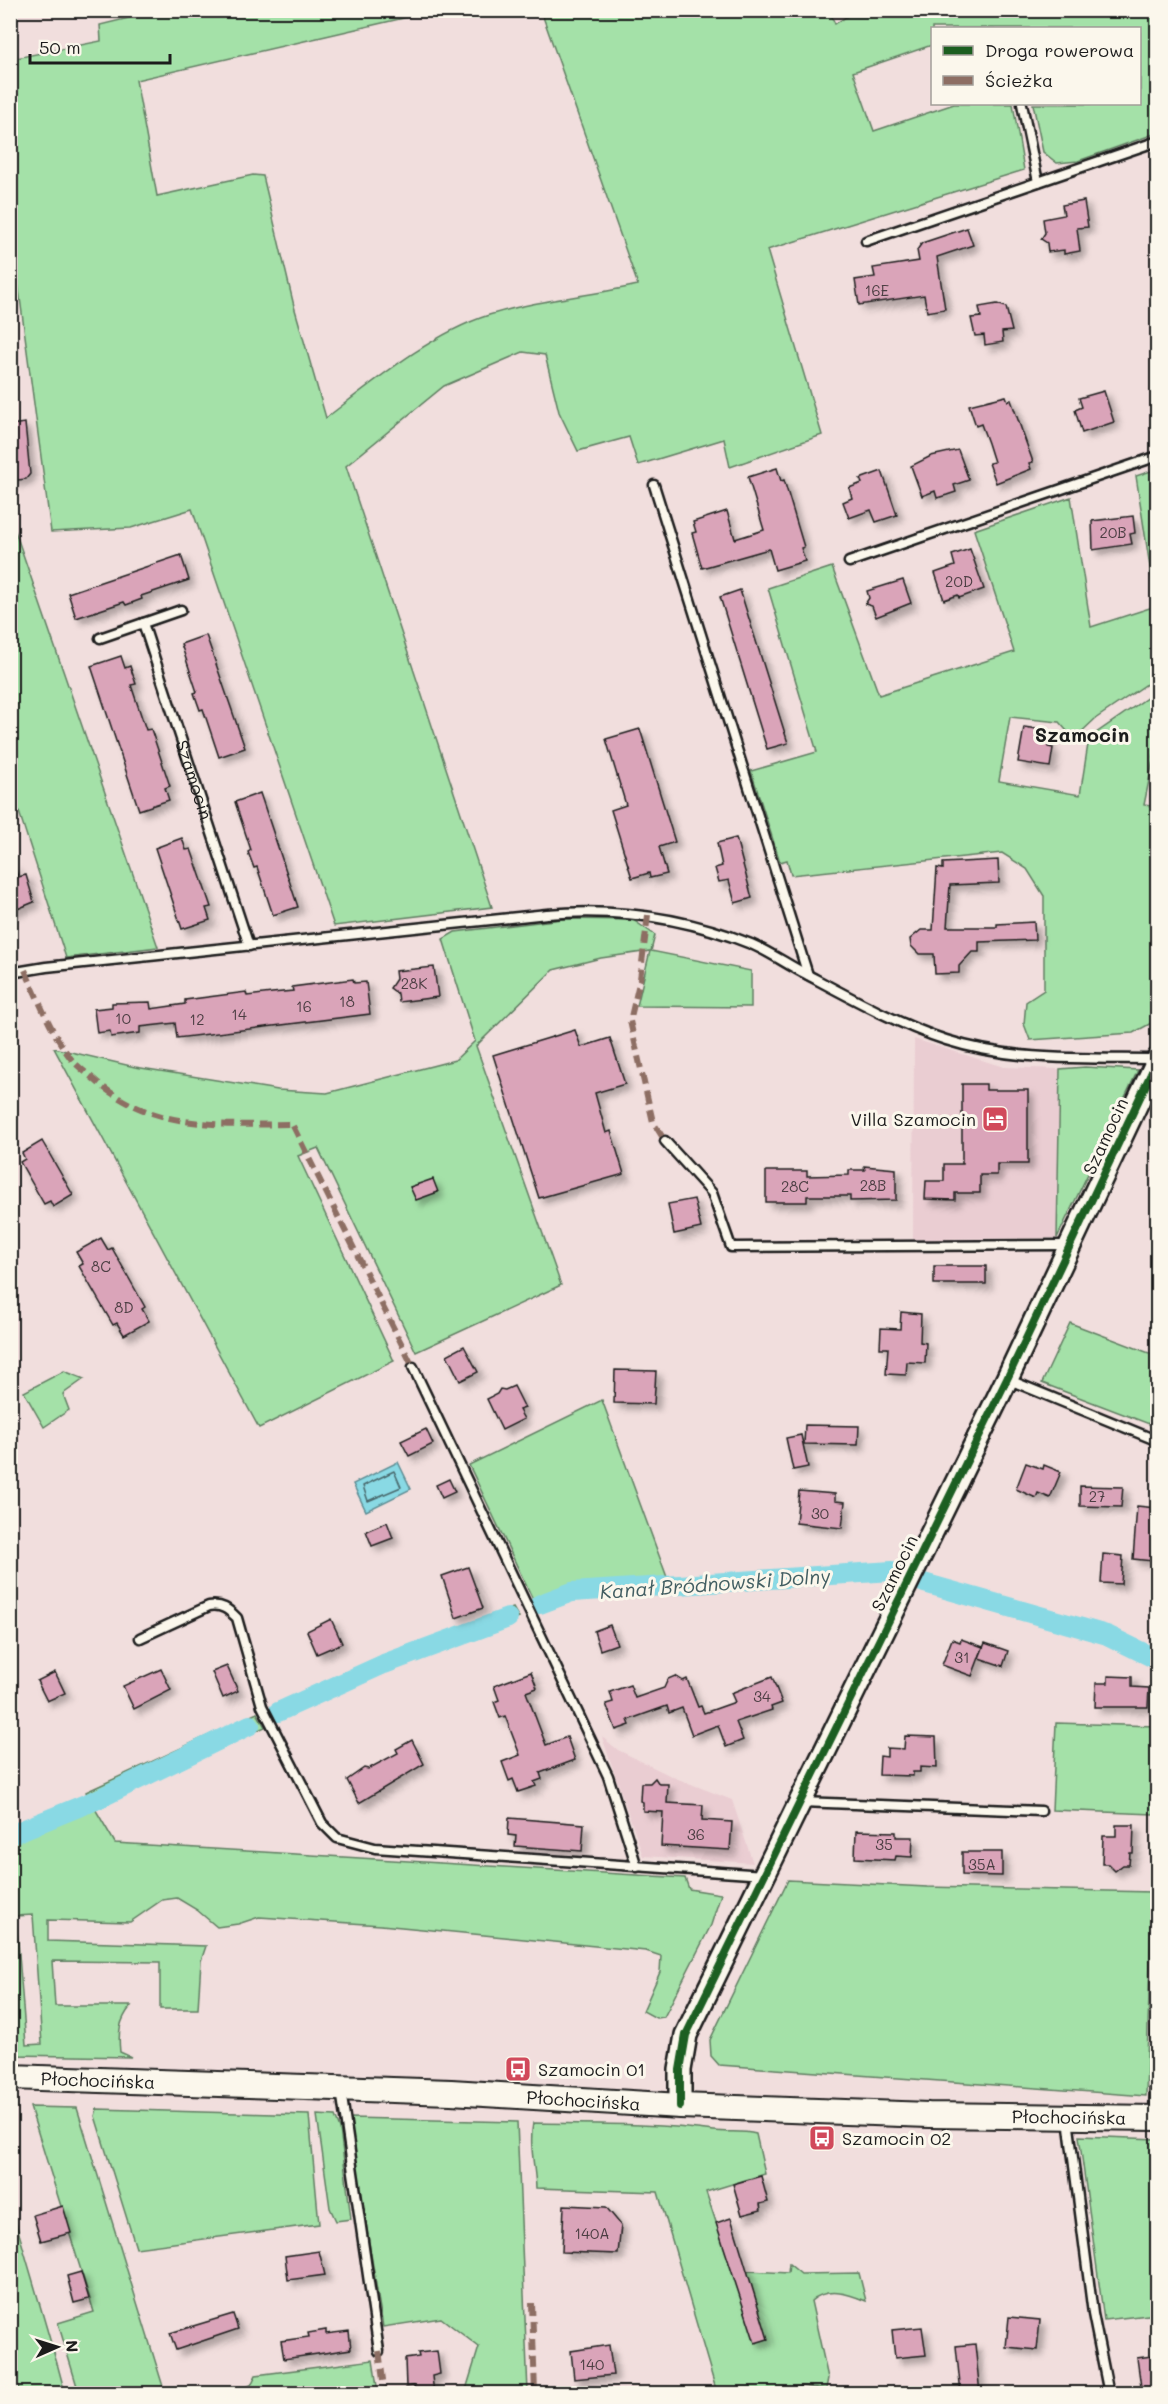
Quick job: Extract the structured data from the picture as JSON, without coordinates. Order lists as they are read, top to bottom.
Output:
{
  "streets": {
    "main road": ["Płochocińska"],
    "street": ["Szamocin"]
  },
  "crossings": [
    ["Szamocin", "Płochocińska"]
  ],
  "districts": ["Szamocin"],
  "water": ["Kanał Bródnowski Dolny"],
  "places": {
    "hotel": ["Villa Szamocin"],
    "bus stop": ["Szamocin 01", "Szamocin 02"]
  },
  "house_numbers": [
    "16E",
    "20B",
    "20D",
    "28K",
    "18",
    "16",
    "14",
    "10",
    "12",
    "28B",
    "28C",
    "8C",
    "8D",
    "27",
    "30",
    "31",
    "34",
    "36",
    "35",
    "35A",
    "140A",
    "140"
  ],
  "legend": ["Droga rowerowa", "Ścieżka"],
  "scale_bar": "50 m",
  "north": "right"
}
